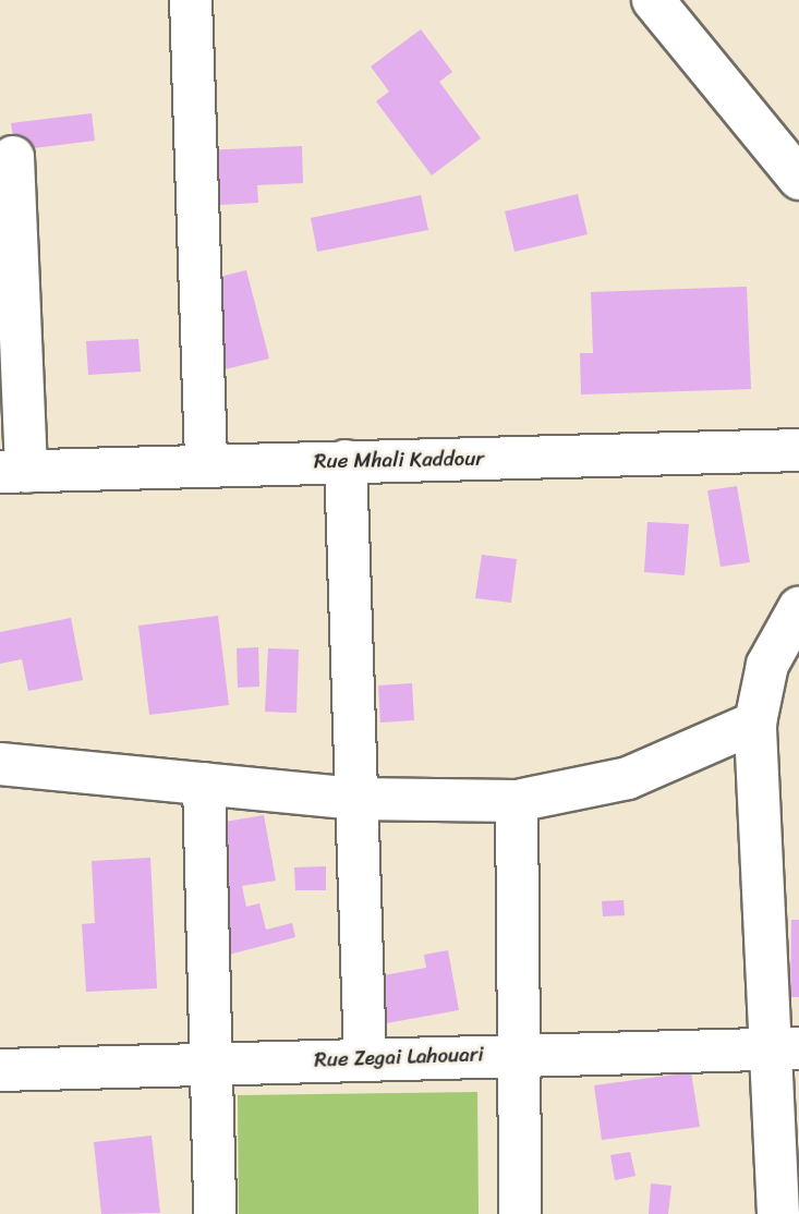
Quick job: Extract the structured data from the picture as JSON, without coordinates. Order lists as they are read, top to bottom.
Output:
{
  "streets": {
    "street": ["Rue Mhali Kaddour", "Rue Zegai Lahouari"]
  }
}
